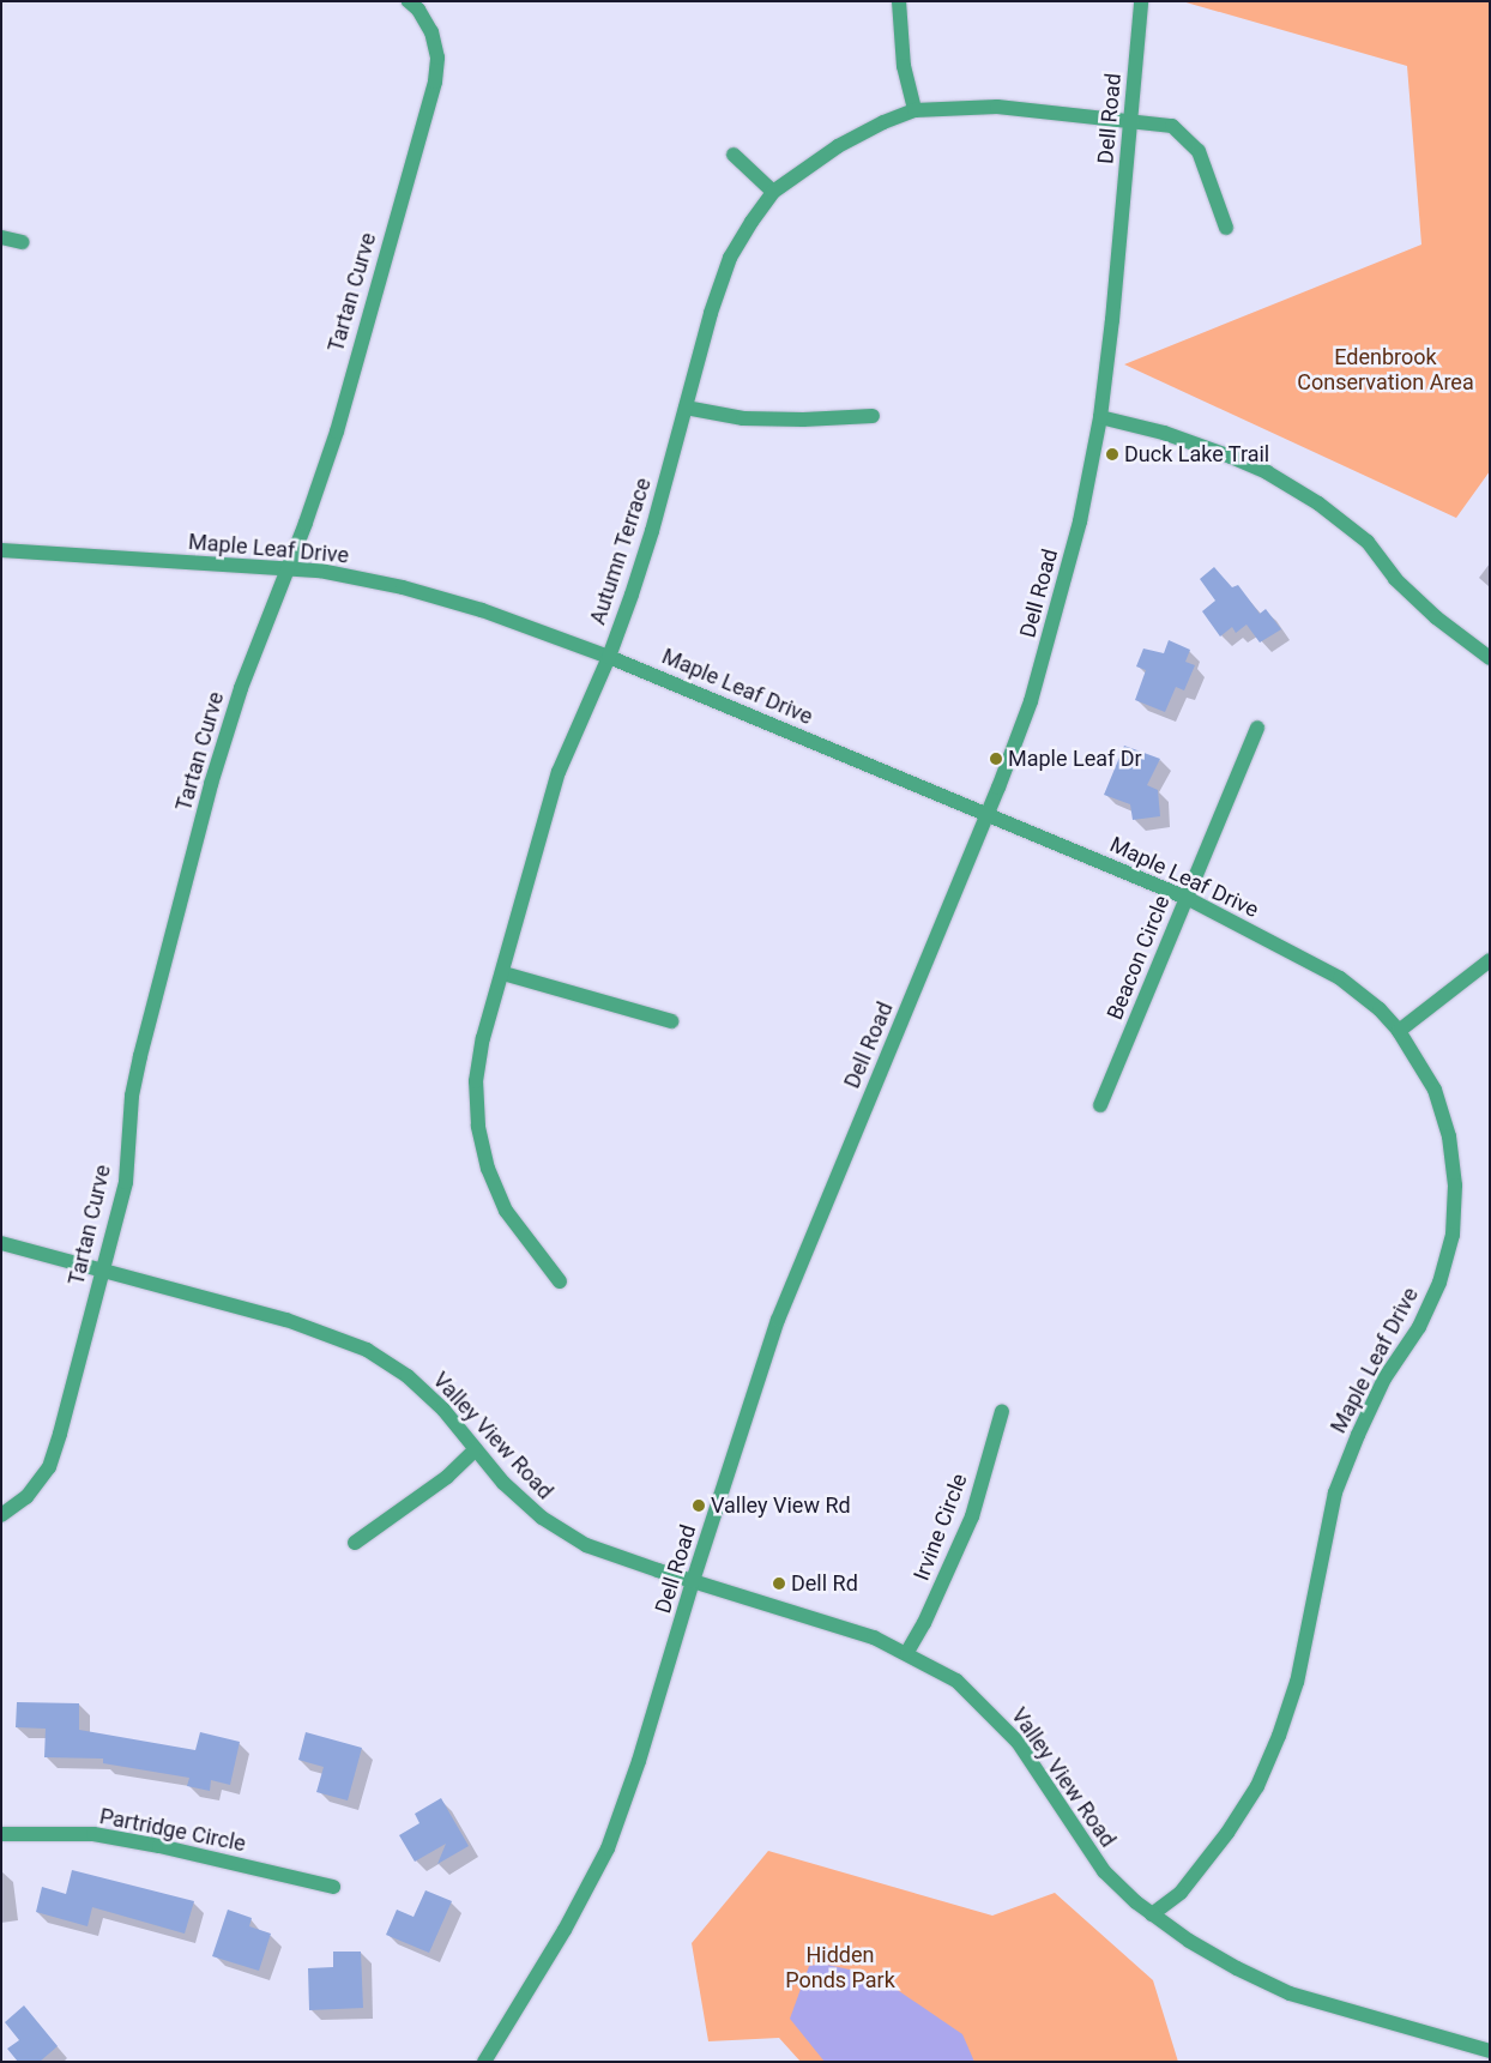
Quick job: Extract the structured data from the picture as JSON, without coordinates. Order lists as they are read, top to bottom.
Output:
{
  "streets": {
    "street": [
      "Dell Road",
      "Tartan Curve",
      "Maple Leaf Drive",
      "Autumn Terrace",
      "Beacon Circle",
      "Valley View Road",
      "Irvine Circle",
      "Partridge Circle"
    ]
  },
  "crossings": [
    ["Dell Road", "Maple Leaf Drive"],
    ["Dell Road", "Autumn Terrace"],
    ["Dell Road", "Valley View Road"],
    ["Tartan Curve", "Maple Leaf Drive"],
    ["Tartan Curve", "Valley View Road"],
    ["Maple Leaf Drive", "Autumn Terrace"],
    ["Maple Leaf Drive", "Beacon Circle"],
    ["Maple Leaf Drive", "Valley View Road"],
    ["Valley View Road", "Irvine Circle"]
  ],
  "parks": ["Edenbrook Conservation Area", "Hidden Ponds Park"],
  "places": [
    "Duck Lake Trail",
    "Maple Leaf Dr",
    "Valley View Rd",
    "Dell Rd"
  ]
}
